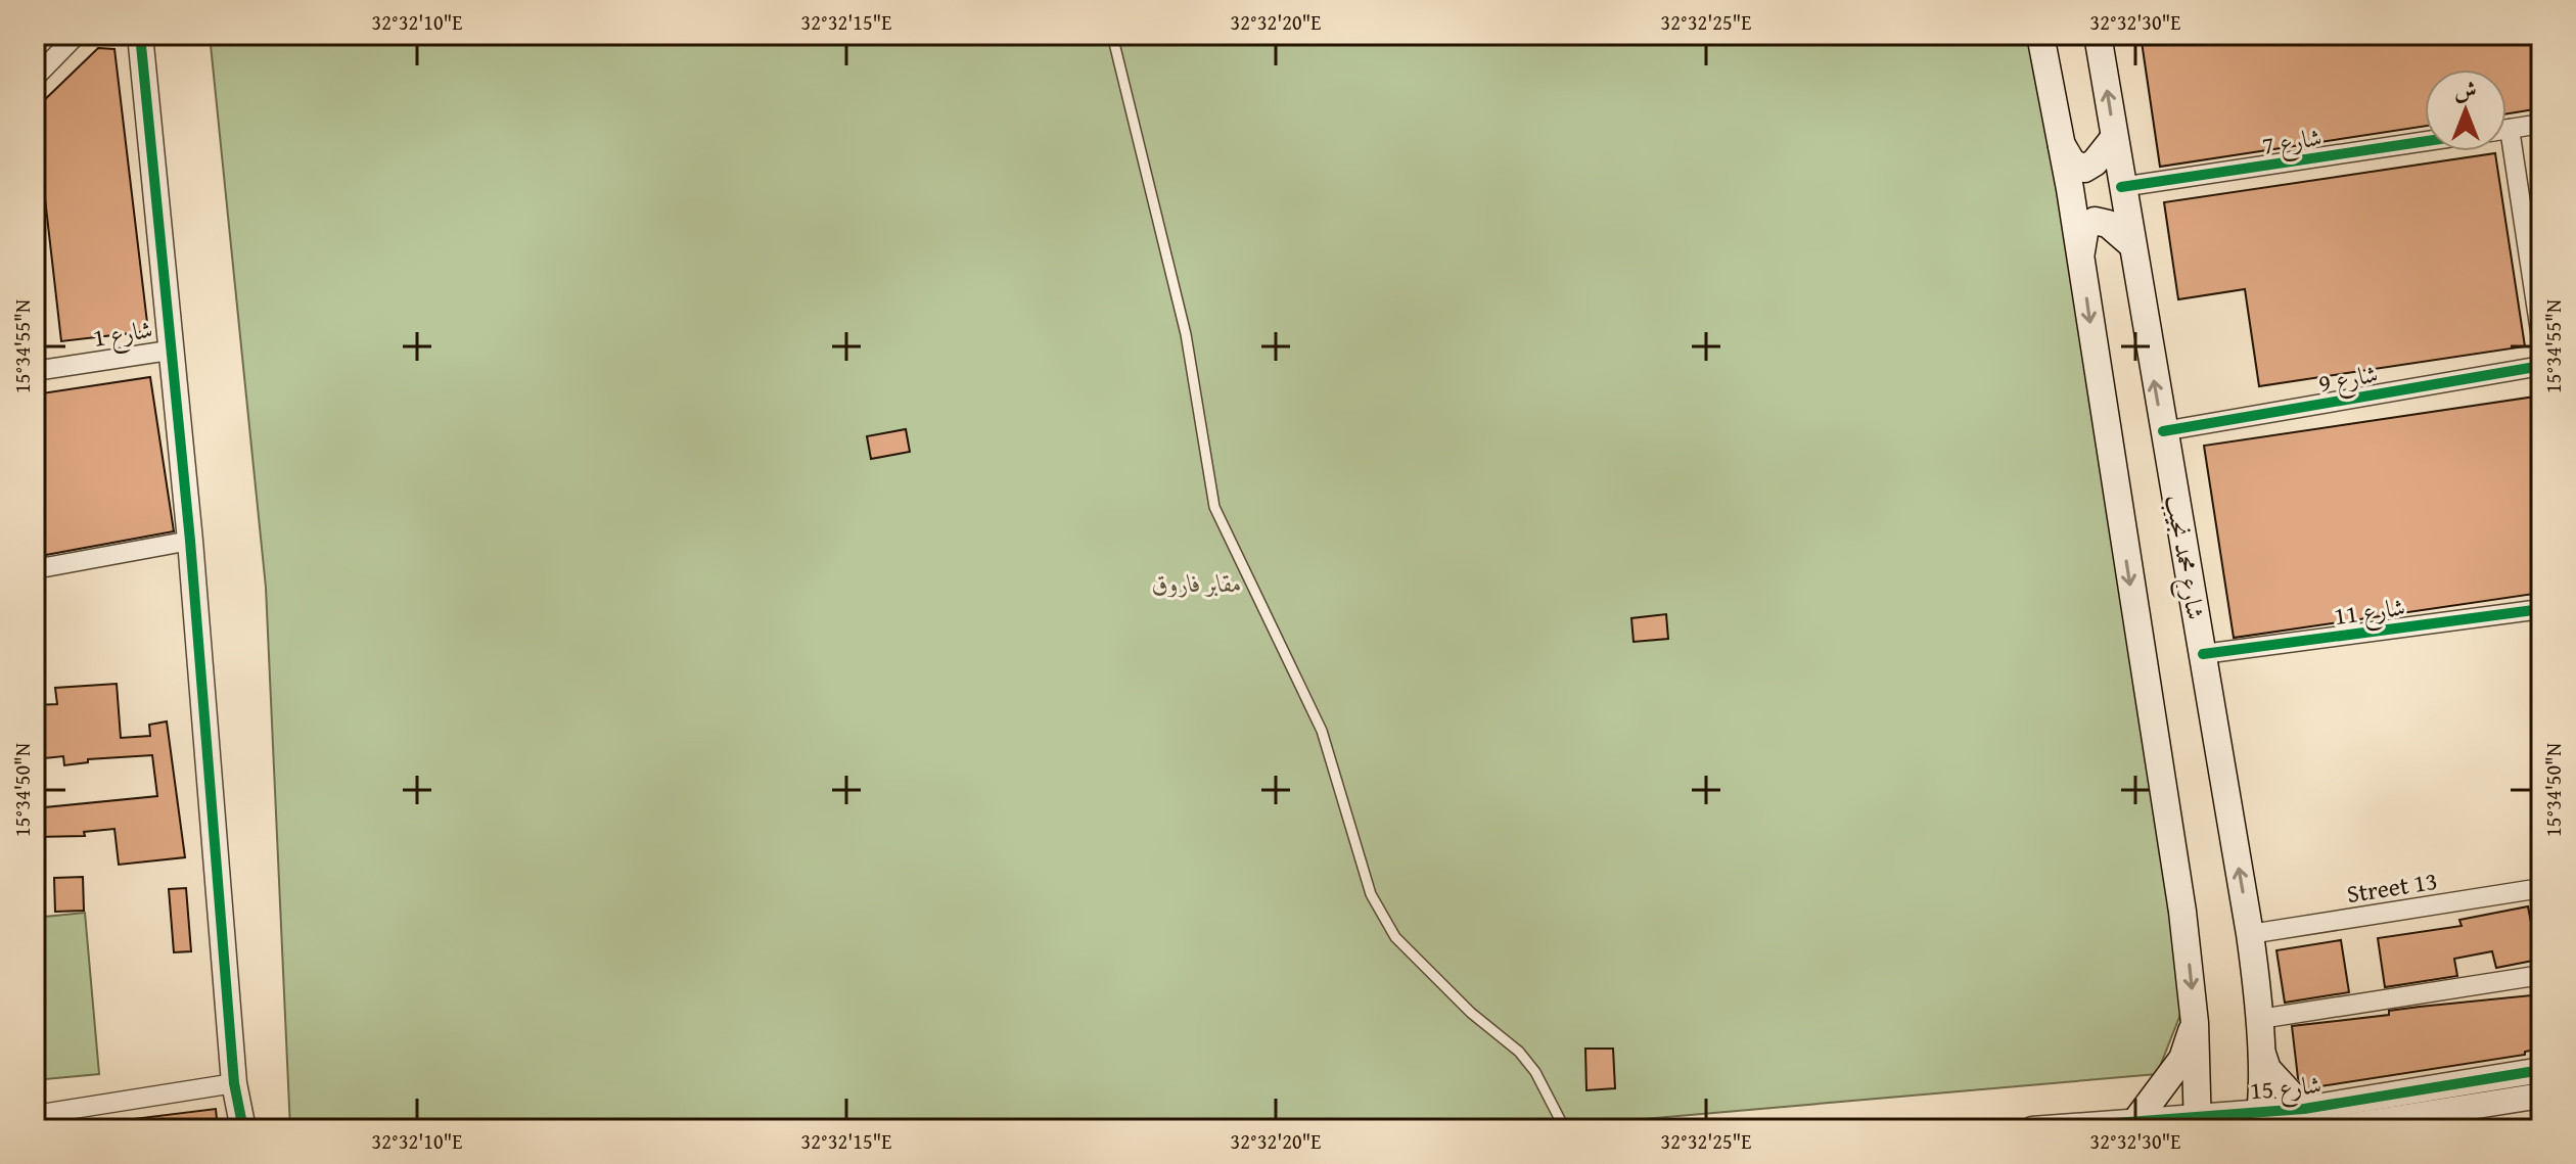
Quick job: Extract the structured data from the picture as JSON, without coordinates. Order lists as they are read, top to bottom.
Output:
{
  "streets": {
    "main road": ["شارع محمد نجيب"],
    "street": [
      "شارع 7",
      "شارع 1",
      "شارع 9",
      "شارع 11",
      "Street 13",
      "شارع 15"
    ]
  },
  "crossings": [
    ["شارع 7", "شارع محمد نجيب"],
    ["شارع 9", "شارع محمد نجيب"],
    ["شارع محمد نجيب", "شارع 11"],
    ["شارع محمد نجيب", "Street 13"],
    ["شارع محمد نجيب", "شارع 15"]
  ],
  "parks": ["مقابر فاروق"],
  "north": "top",
  "coordinates": [
    "32°32'10\"E",
    "32°32'15\"E",
    "32°32'20\"E",
    "32°32'25\"E",
    "32°32'30\"E",
    "15°34'55\"N",
    "15°34'50\"N"
  ]
}
